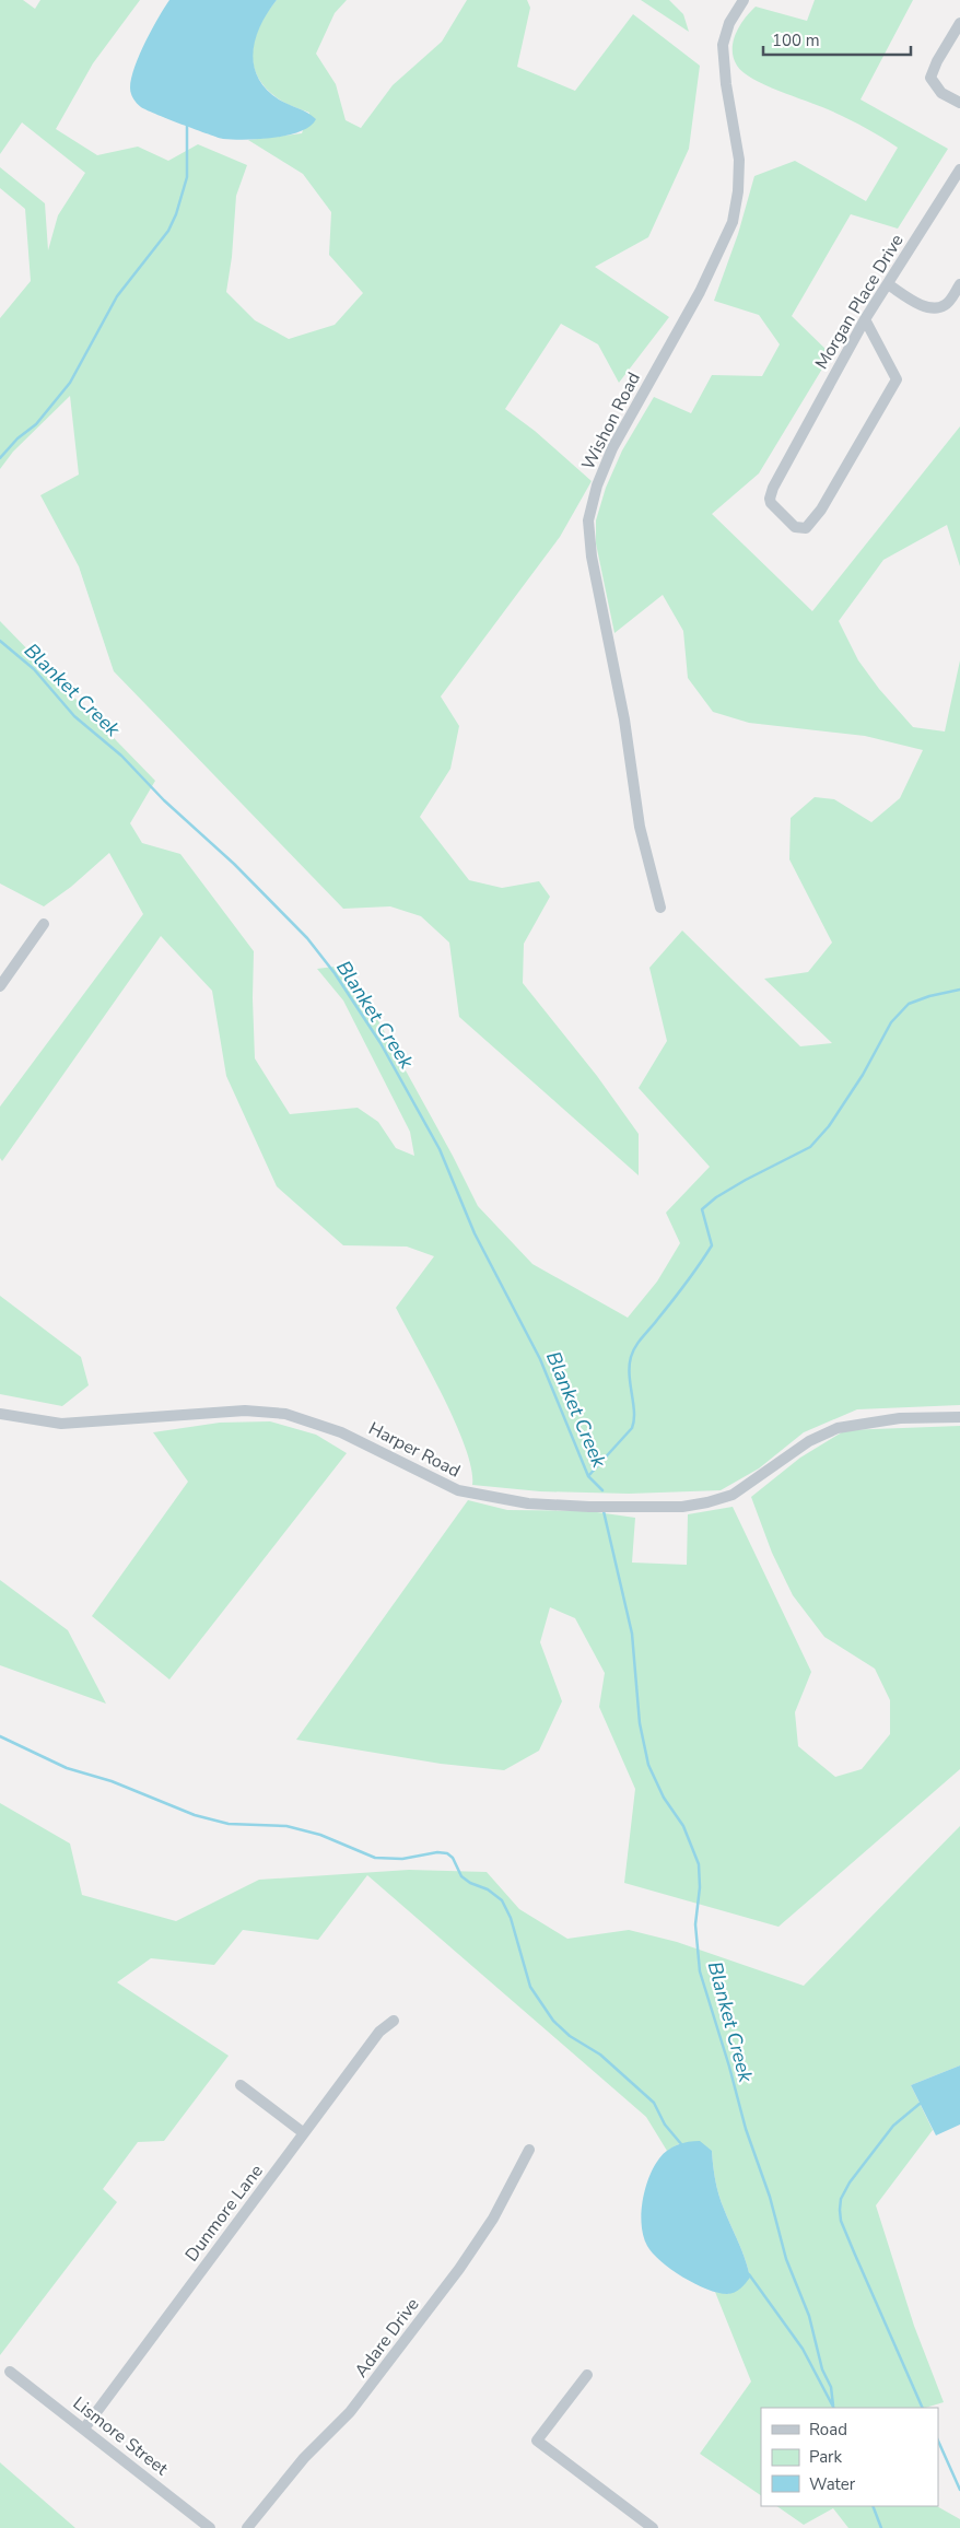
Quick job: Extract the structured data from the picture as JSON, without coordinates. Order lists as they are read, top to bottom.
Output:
{
  "streets": {
    "street": [
      "Morgan Place Drive",
      "Wishon Road",
      "Harper Road",
      "Dunmore Lane",
      "Adare Drive",
      "Lismore Street"
    ]
  },
  "crossings": [
    ["Dunmore Lane", "Lismore Street"]
  ],
  "water": ["Blanket Creek"],
  "legend": ["Road", "Park", "Water"],
  "scale_bar": "100 m"
}
